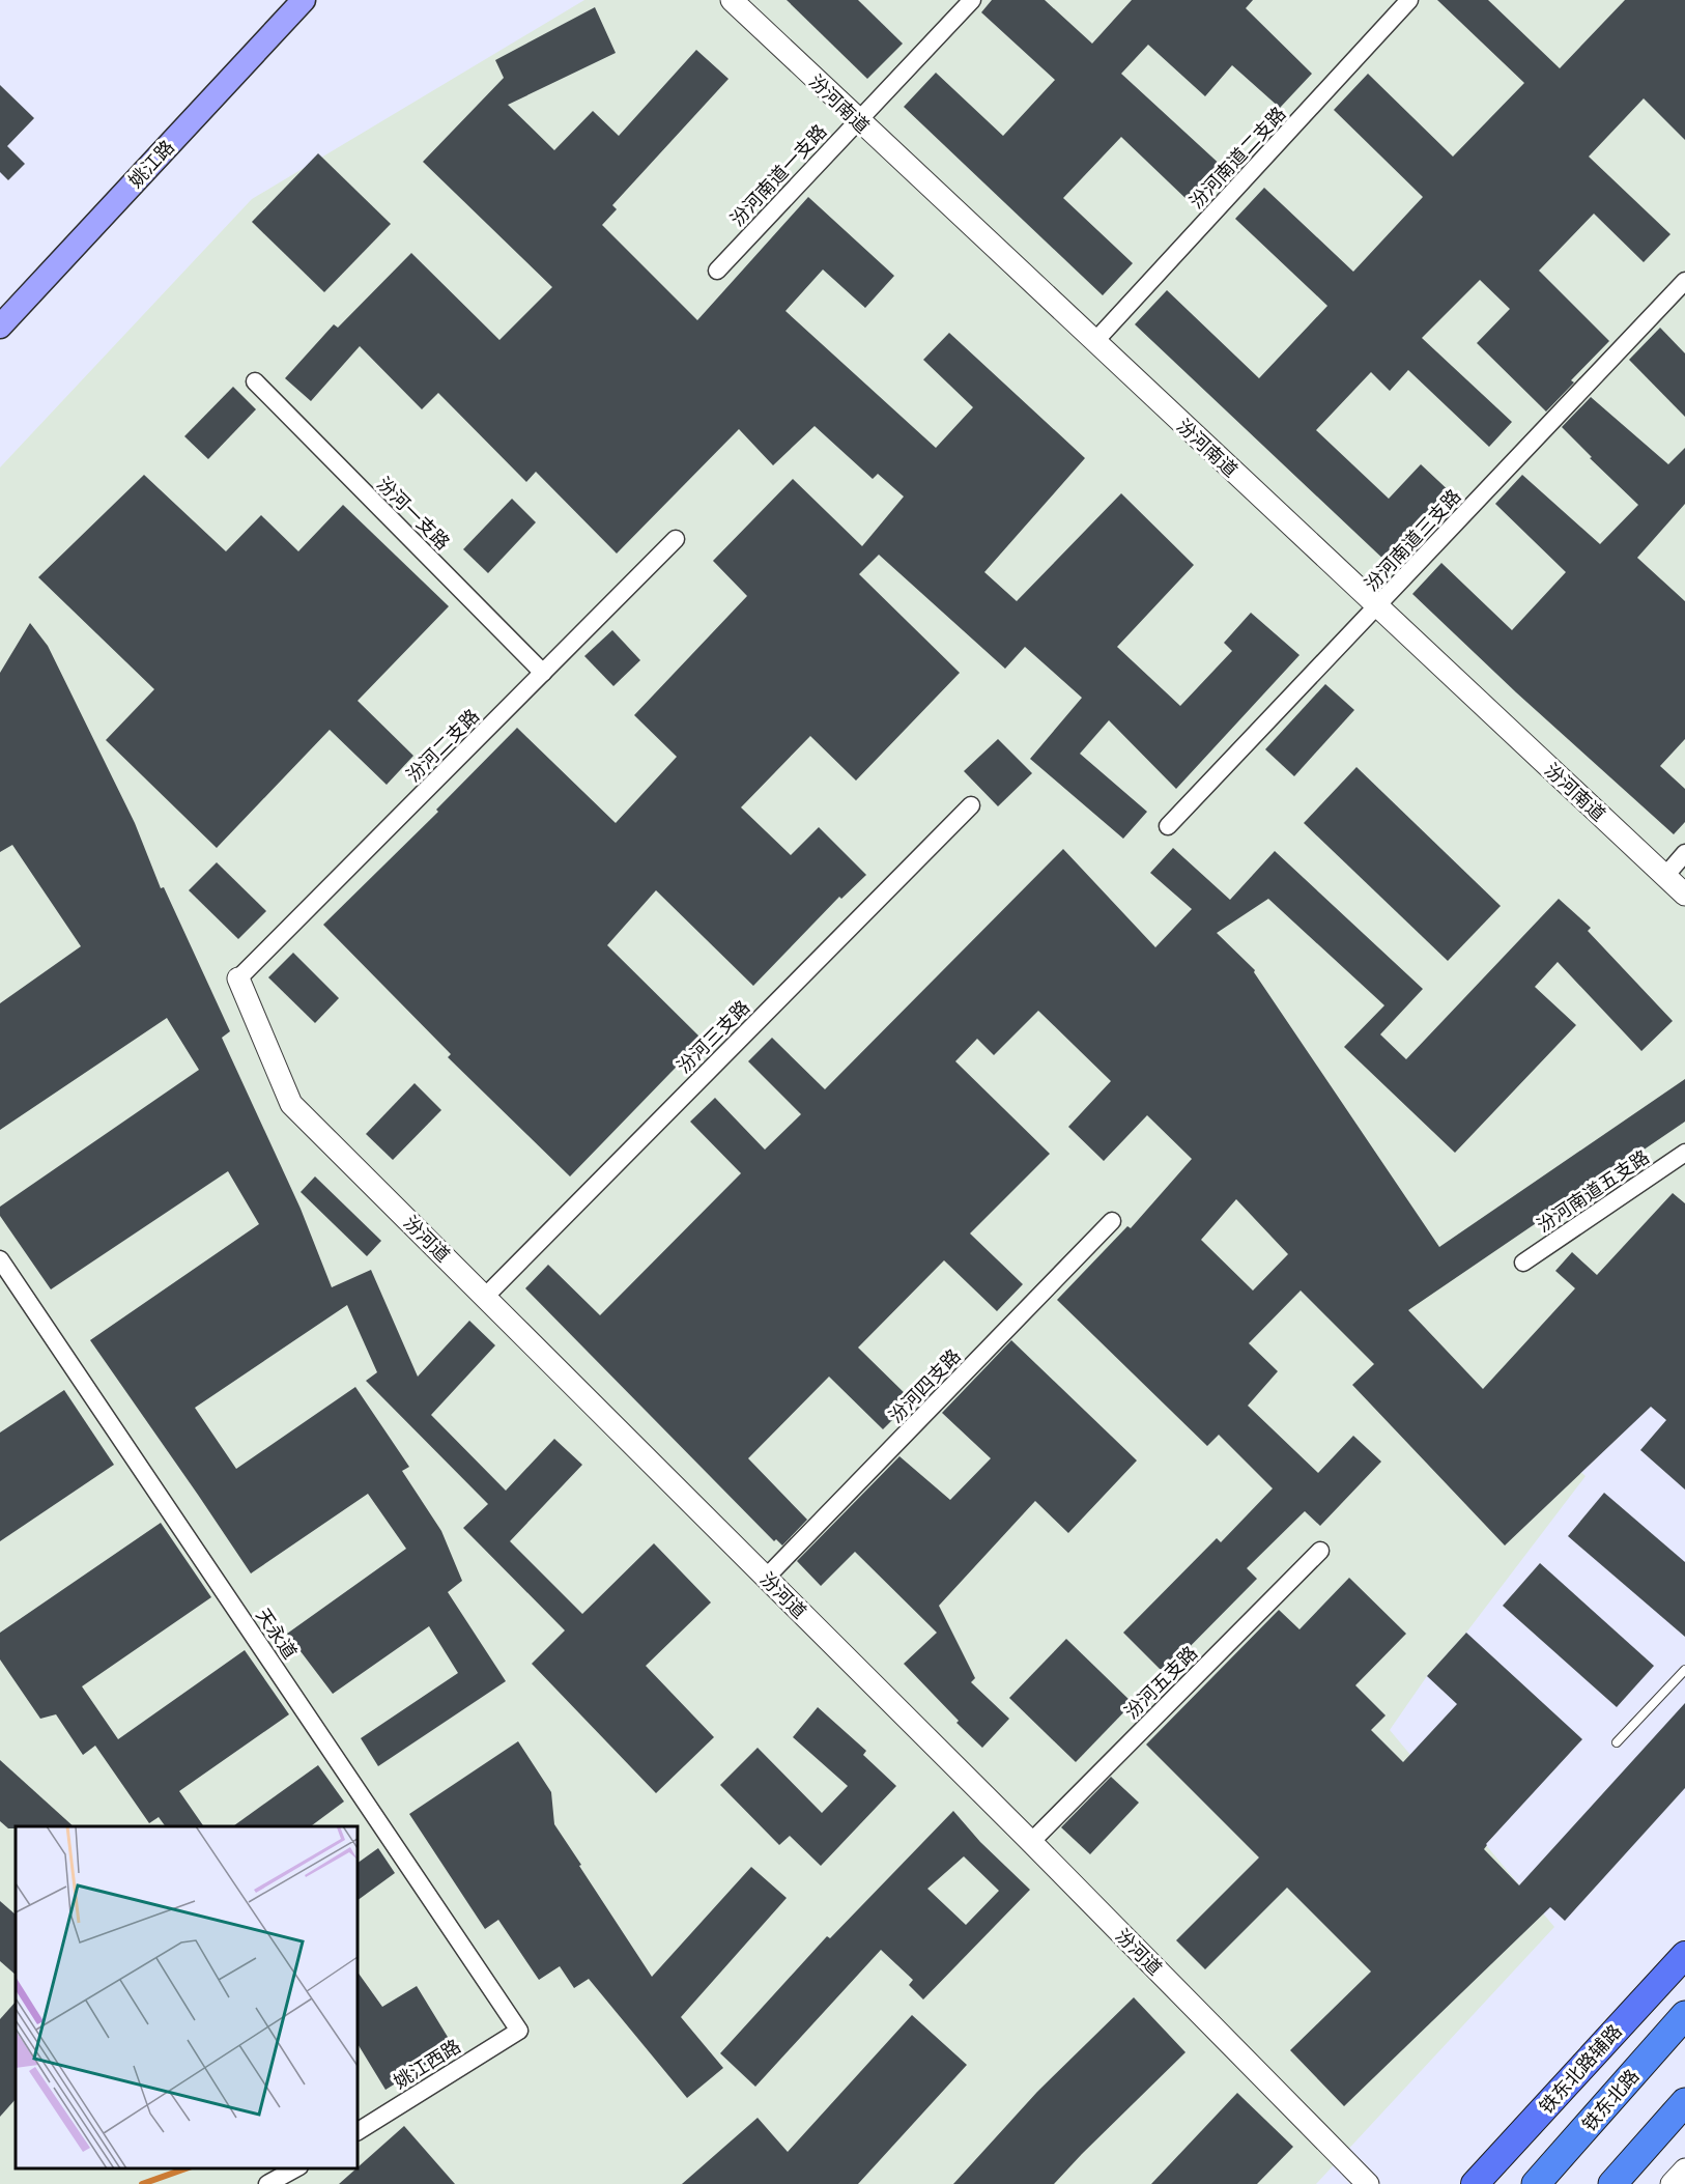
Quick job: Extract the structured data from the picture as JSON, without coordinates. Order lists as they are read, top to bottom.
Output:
{
  "streets": {
    "highway": ["铁东北路"],
    "main road": ["姚江路", "铁东北路辅路"],
    "street": [
      "汾河南道",
      "汾河南道二支路",
      "汾河南道一支路",
      "汾河一支路",
      "汾河南道三支路",
      "汾河二支路",
      "汾河三支路",
      "汾河南道五支路",
      "汾河道",
      "汾河四支路",
      "天永道",
      "汾河五支路",
      "姚江西路"
    ]
  },
  "crossings": [
    ["汾河南道", "汾河南道二支路"],
    ["汾河南道", "汾河南道一支路"],
    ["汾河南道", "汾河南道三支路"],
    ["汾河一支路", "汾河二支路"],
    ["汾河二支路", "汾河道"],
    ["汾河三支路", "汾河道"],
    ["汾河道", "汾河四支路"],
    ["汾河道", "汾河五支路"],
    ["天永道", "姚江西路"]
  ]
}
